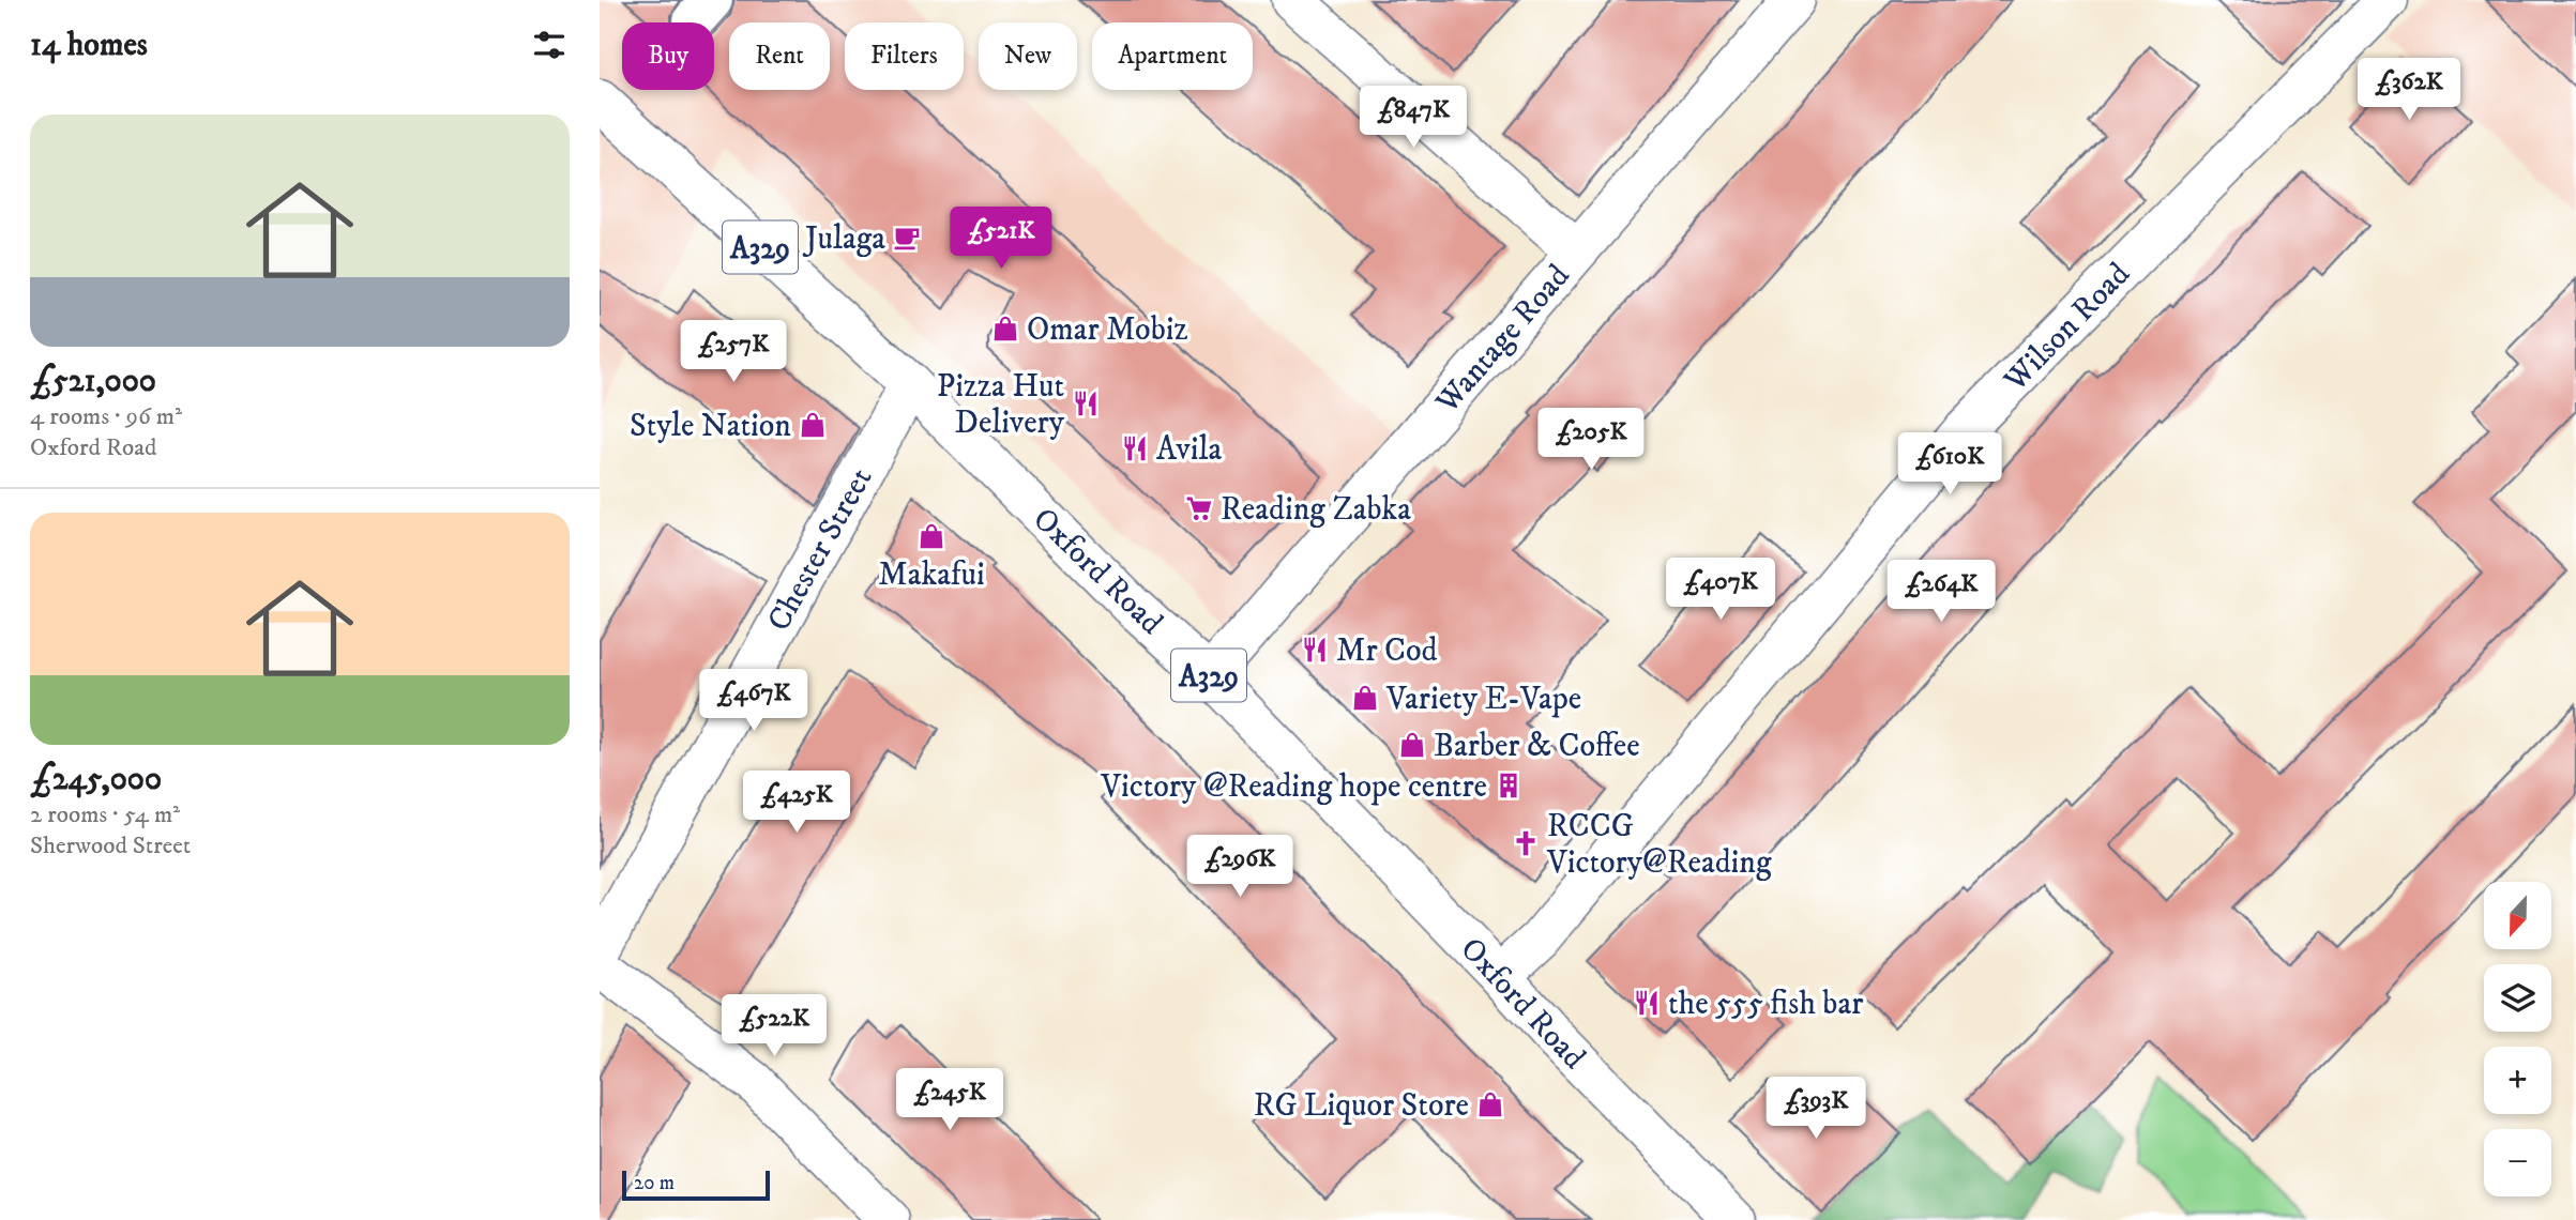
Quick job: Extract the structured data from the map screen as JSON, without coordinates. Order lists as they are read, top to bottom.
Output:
{
  "streets": {
    "street": [
      "A329",
      "Wilson Road",
      "Wantage Road",
      "Chester Street",
      "Oxford Road"
    ]
  },
  "crossings": [
    ["Wilson Road", "Oxford Road"],
    ["Wantage Road", "Oxford Road"],
    ["Chester Street", "Oxford Road"]
  ],
  "places": {
    "cafe": ["Julaga"],
    "shop": [
      "Omar Mobiz",
      "Style Nation",
      "Makafui",
      "Variety E-Vape",
      "Barber & Coffee",
      "RG Liquor Store"
    ],
    "restaurant": [
      "Pizza Hut Delivery",
      "Avila",
      "Mr Cod",
      "the 555 fish bar"
    ],
    "supermarket": ["Reading Zabka"],
    "building": ["Victory @Reading hope centre"],
    "church": ["RCCG Victory@Reading"]
  },
  "scale_bar": "20 m",
  "north": "bottom",
  "page": {
    "heading": "14 homes",
    "chip": [
      "Buy",
      "Rent",
      "Filters",
      "New",
      "Apartment"
    ],
    "price": [
      "£362K",
      "£847K",
      "£521K",
      "£257K",
      "£205K",
      "£610K",
      "£407K",
      "£264K",
      "£467K",
      "£425K",
      "£296K",
      "£522K",
      "£245K",
      "£393K"
    ],
    "list": [
      {
        "name": "£521,000",
        "note": "4 rooms · 96 m² · Oxford Road"
      },
      {
        "name": "£245,000",
        "note": "2 rooms · 54 m² · Sherwood Street"
      }
    ],
    "map_buttons": ["+", "−"],
    "scale": "20 m"
  }
}
